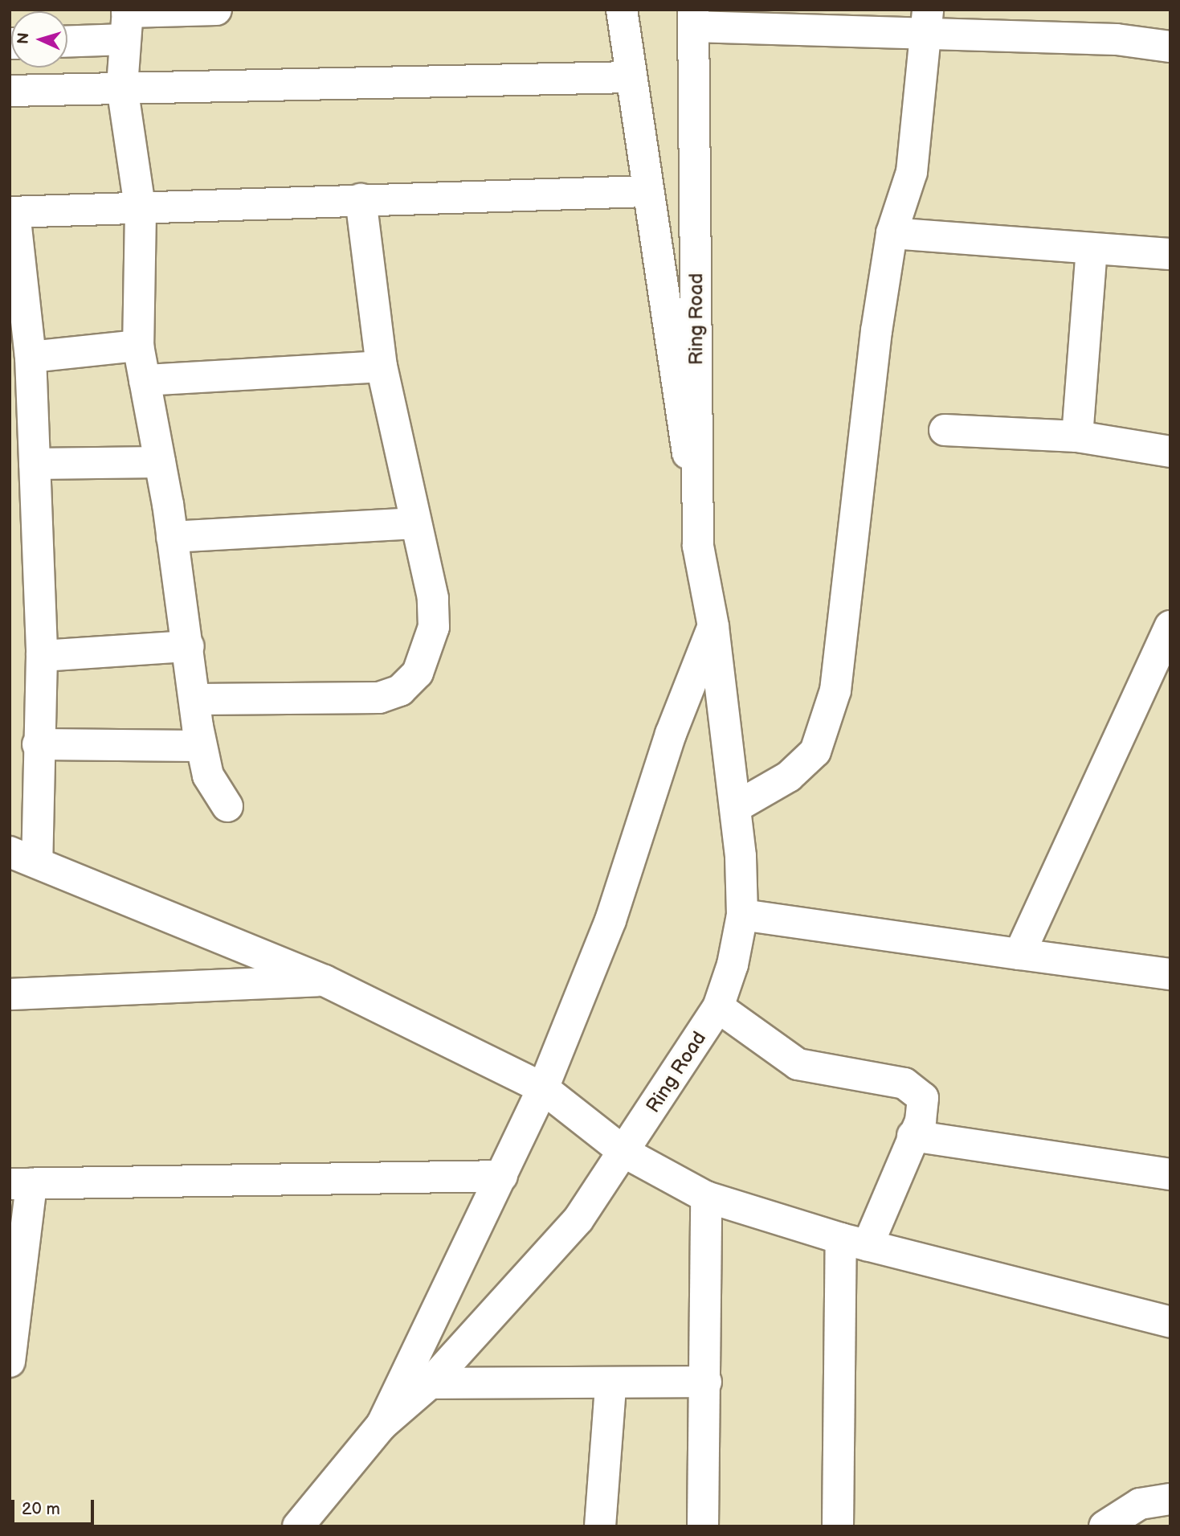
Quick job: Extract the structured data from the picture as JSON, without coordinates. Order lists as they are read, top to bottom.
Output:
{
  "streets": {
    "street": ["Ring Road"]
  },
  "scale_bar": "20 m",
  "north": "left"
}
